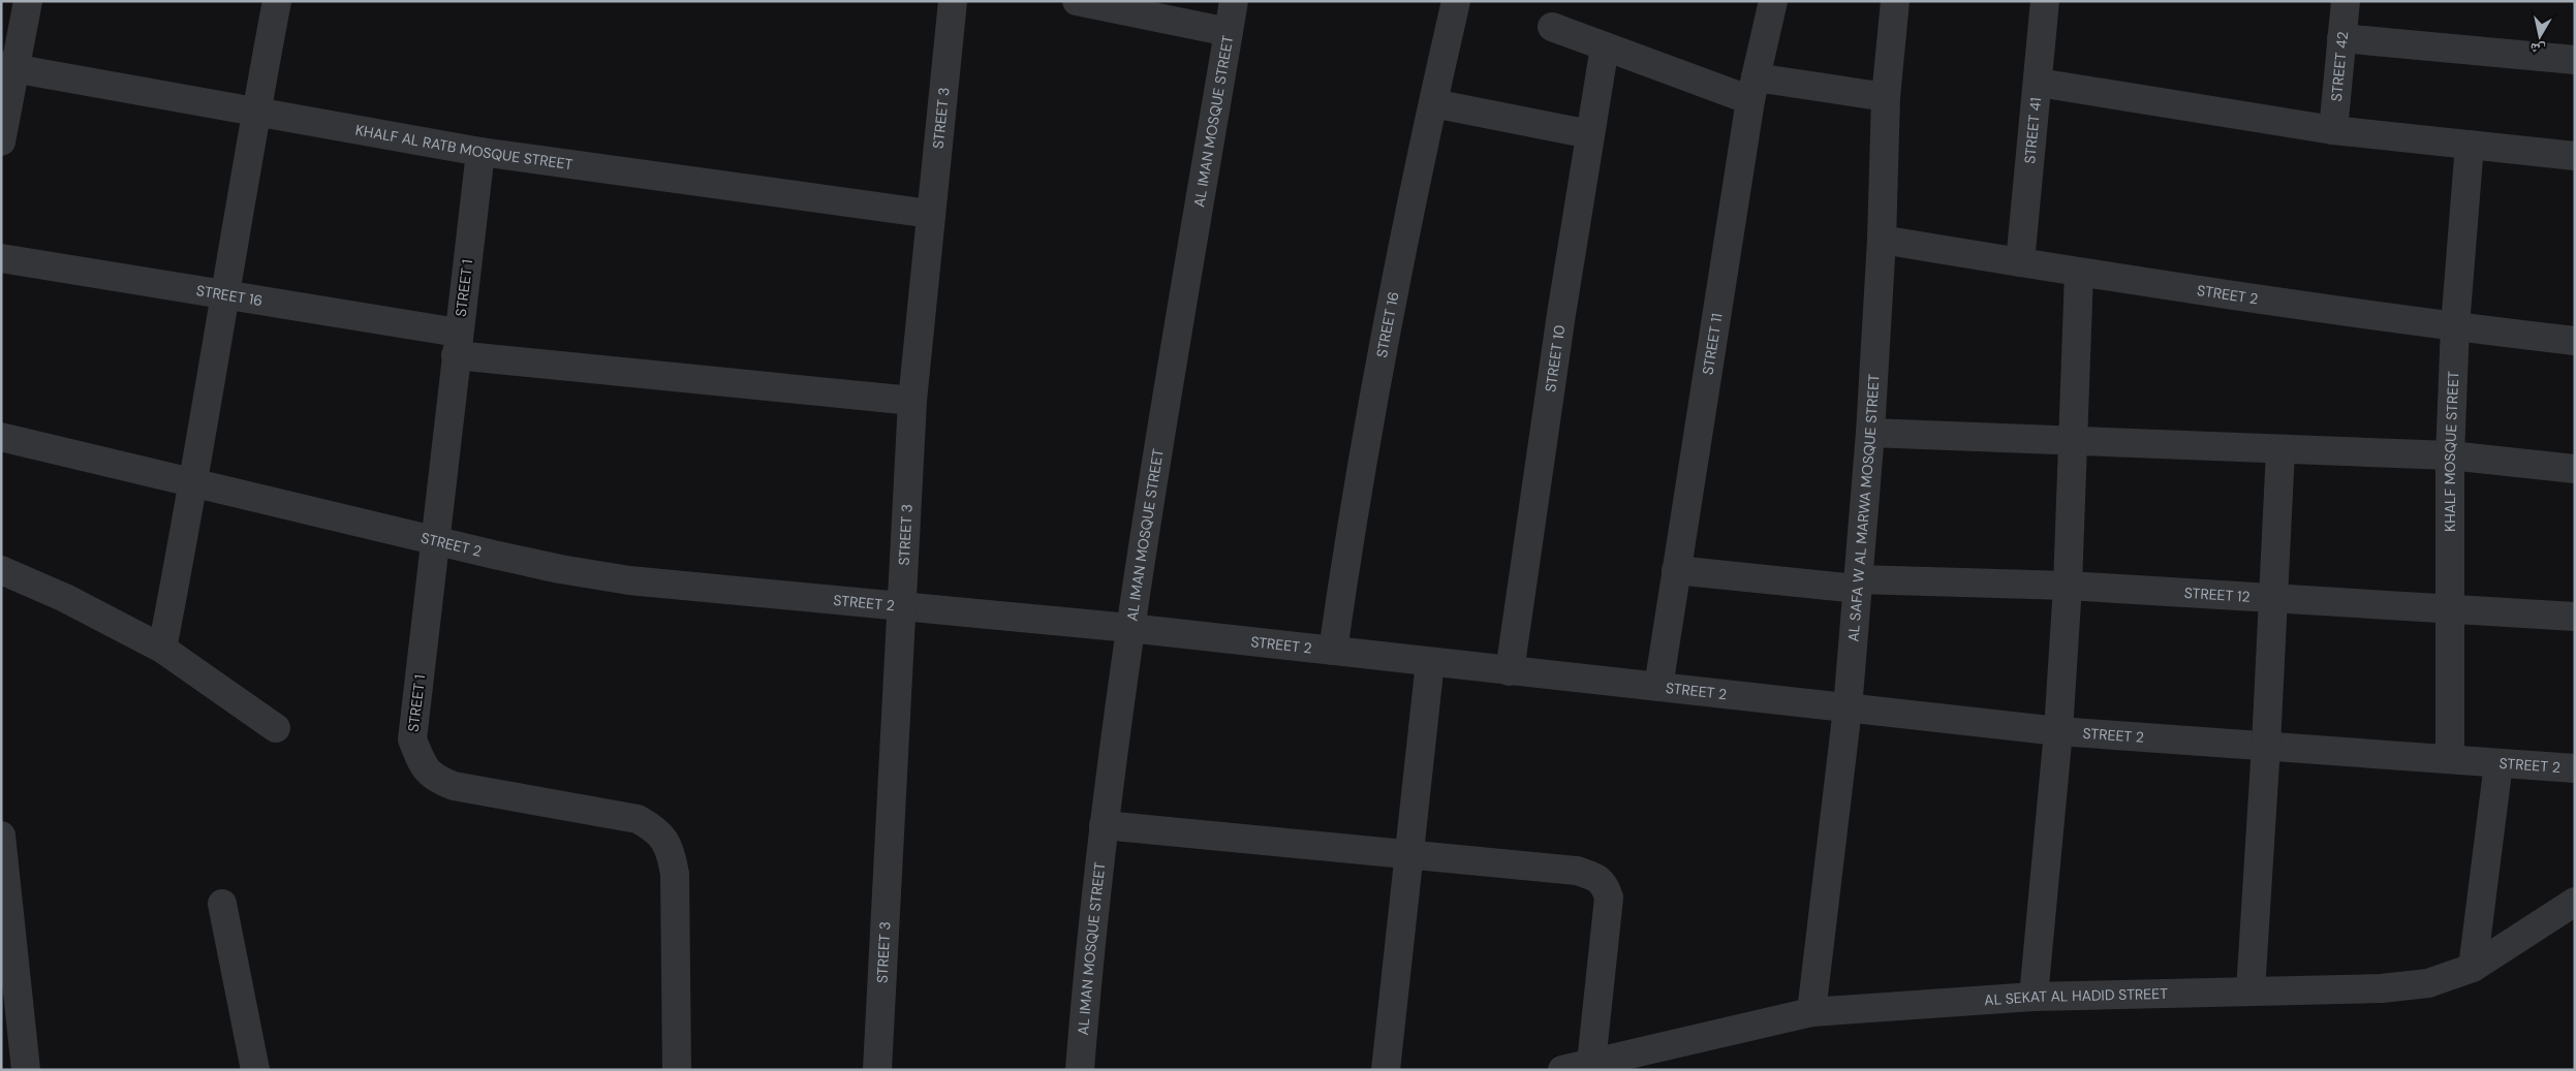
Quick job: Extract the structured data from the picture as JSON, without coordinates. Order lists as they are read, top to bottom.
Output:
{
  "streets": {
    "street": [
      "STREET 42",
      "STREET 3",
      "AL IMAN MOSQUE STREET",
      "STREET 41",
      "KHALF AL RATB MOSQUE STREET",
      "STREET 1",
      "STREET 2",
      "STREET 16",
      "STREET 11",
      "STREET 10",
      "KHALF MOSQUE STREET",
      "AL SAFA W AL MARWA MOSQUE STREET",
      "STREET 12",
      "AL SEKAT AL HADID STREET"
    ]
  },
  "crossings": [
    ["STREET 3", "KHALF AL RATB MOSQUE STREET"],
    ["STREET 3", "STREET 2"],
    ["STREET 3", "STREET 16"],
    ["AL IMAN MOSQUE STREET", "STREET 2"],
    ["STREET 41", "STREET 2"],
    ["KHALF AL RATB MOSQUE STREET", "STREET 1"],
    ["STREET 1", "STREET 2"],
    ["STREET 1", "STREET 16"],
    ["STREET 2", "STREET 16"],
    ["STREET 2", "STREET 11"],
    ["STREET 2", "STREET 10"],
    ["STREET 2", "KHALF MOSQUE STREET"],
    ["STREET 2", "AL SAFA W AL MARWA MOSQUE STREET"],
    ["STREET 11", "STREET 12"],
    ["KHALF MOSQUE STREET", "STREET 12"],
    ["AL SAFA W AL MARWA MOSQUE STREET", "STREET 12"],
    ["AL SAFA W AL MARWA MOSQUE STREET", "AL SEKAT AL HADID STREET"]
  ],
  "north": "bottom"
}
